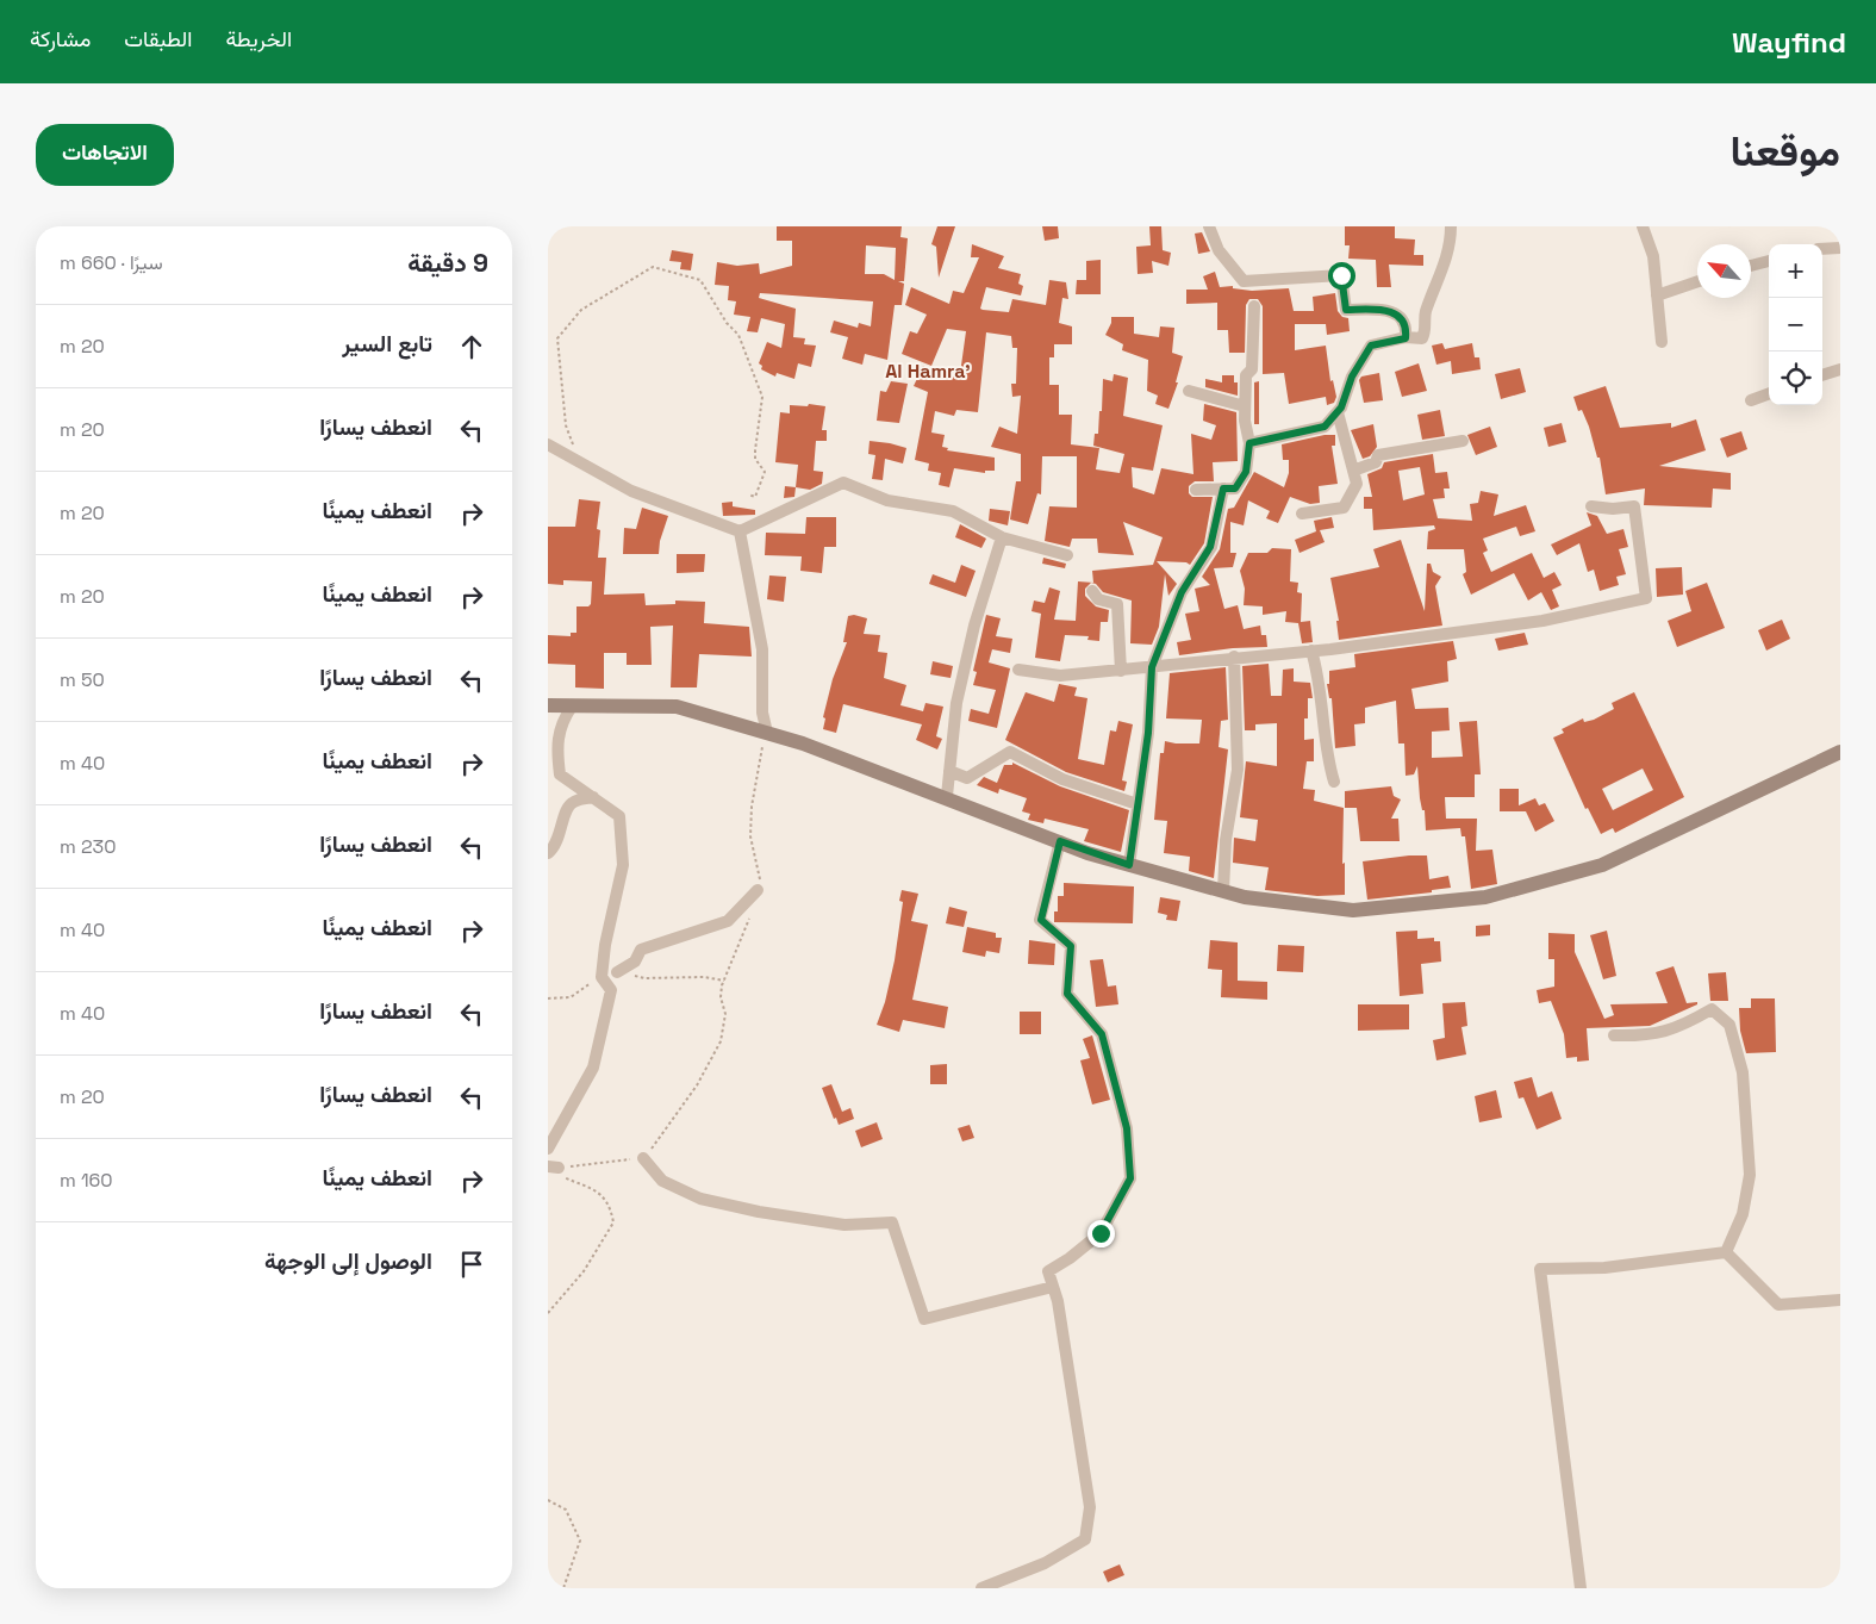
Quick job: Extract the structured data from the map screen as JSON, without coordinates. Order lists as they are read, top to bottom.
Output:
{
  "districts": ["Al Hamra'"],
  "north": "top left",
  "page": {
    "header": "Wayfind",
    "nav": ["الخريطة", "الطبقات", "مشاركة"],
    "title": "موقعنا",
    "buttons": "الاتجاهات",
    "heading": ["9 دقيقة", "سيرًا · 660 m"],
    "map_buttons": ["+", "−"],
    "list": [
      ["تابع السير", "20 m"],
      ["انعطف يسارًا", "20 m"],
      ["انعطف يمينًا", "20 m"],
      ["انعطف يمينًا", "20 m"],
      ["انعطف يسارًا", "50 m"],
      ["انعطف يمينًا", "40 m"],
      ["انعطف يسارًا", "230 m"],
      ["انعطف يمينًا", "40 m"],
      ["انعطف يسارًا", "40 m"],
      ["انعطف يسارًا", "20 m"],
      ["انعطف يمينًا", "160 m"],
      "الوصول إلى الوجهة"
    ]
  }
}
